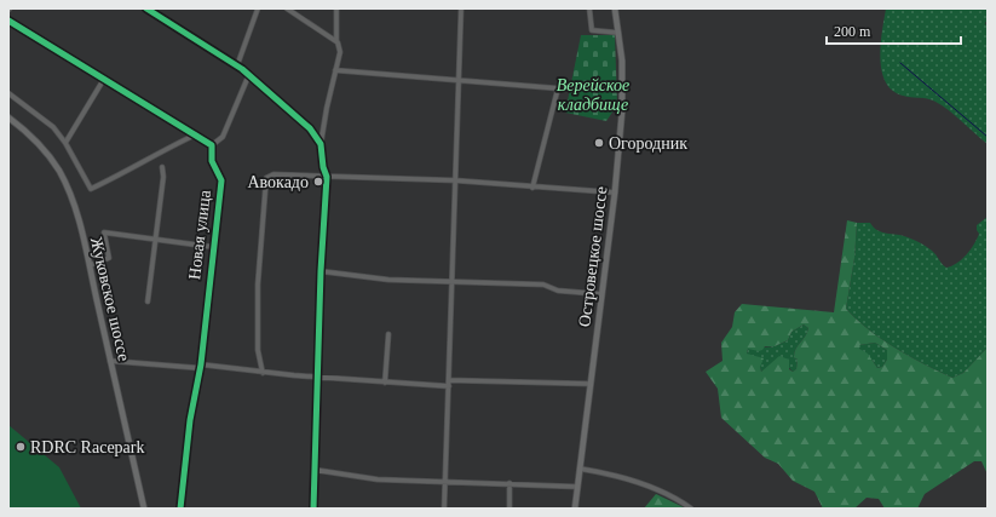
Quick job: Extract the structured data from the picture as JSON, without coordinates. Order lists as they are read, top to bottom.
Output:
{
  "streets": {
    "main road": ["Островецкое шоссе", "Жуковское шоссе"],
    "street": ["Новая улица"]
  },
  "parks": ["Верейское кладбище"],
  "places": ["Огородник", "Авокадо", "RDRC Racepark"],
  "scale_bar": "200 m"
}
